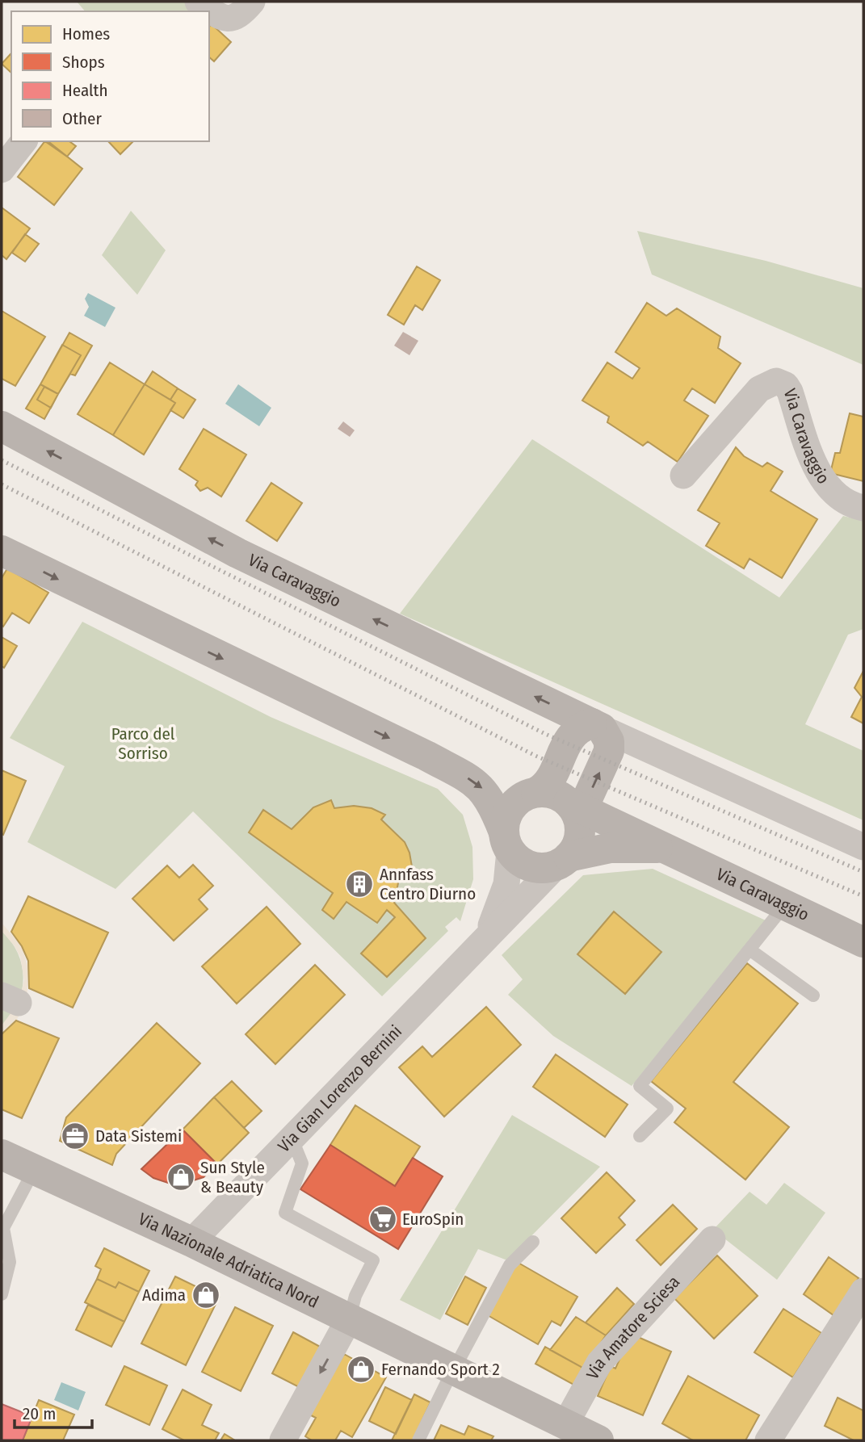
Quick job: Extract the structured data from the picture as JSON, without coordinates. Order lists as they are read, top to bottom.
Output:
{
  "streets": {
    "street": [
      "Via Caravaggio",
      "Via Gian Lorenzo Bernini",
      "Via Nazionale Adriatica Nord",
      "Via Amatore Sciesa"
    ]
  },
  "crossings": [
    ["Via Caravaggio", "Via Gian Lorenzo Bernini"],
    ["Via Gian Lorenzo Bernini", "Via Nazionale Adriatica Nord"],
    ["Via Nazionale Adriatica Nord", "Via Amatore Sciesa"]
  ],
  "parks": ["Parco del Sorriso"],
  "places": {
    "building": ["Annfass Centro Diurno"],
    "office": ["Data Sistemi"],
    "shop": ["Sun Style & Beauty", "Adima", "Fernando Sport 2"],
    "supermarket": ["EuroSpin"]
  },
  "legend": [
    "Homes",
    "Shops",
    "Health",
    "Other"
  ],
  "scale_bar": "20 m"
}
